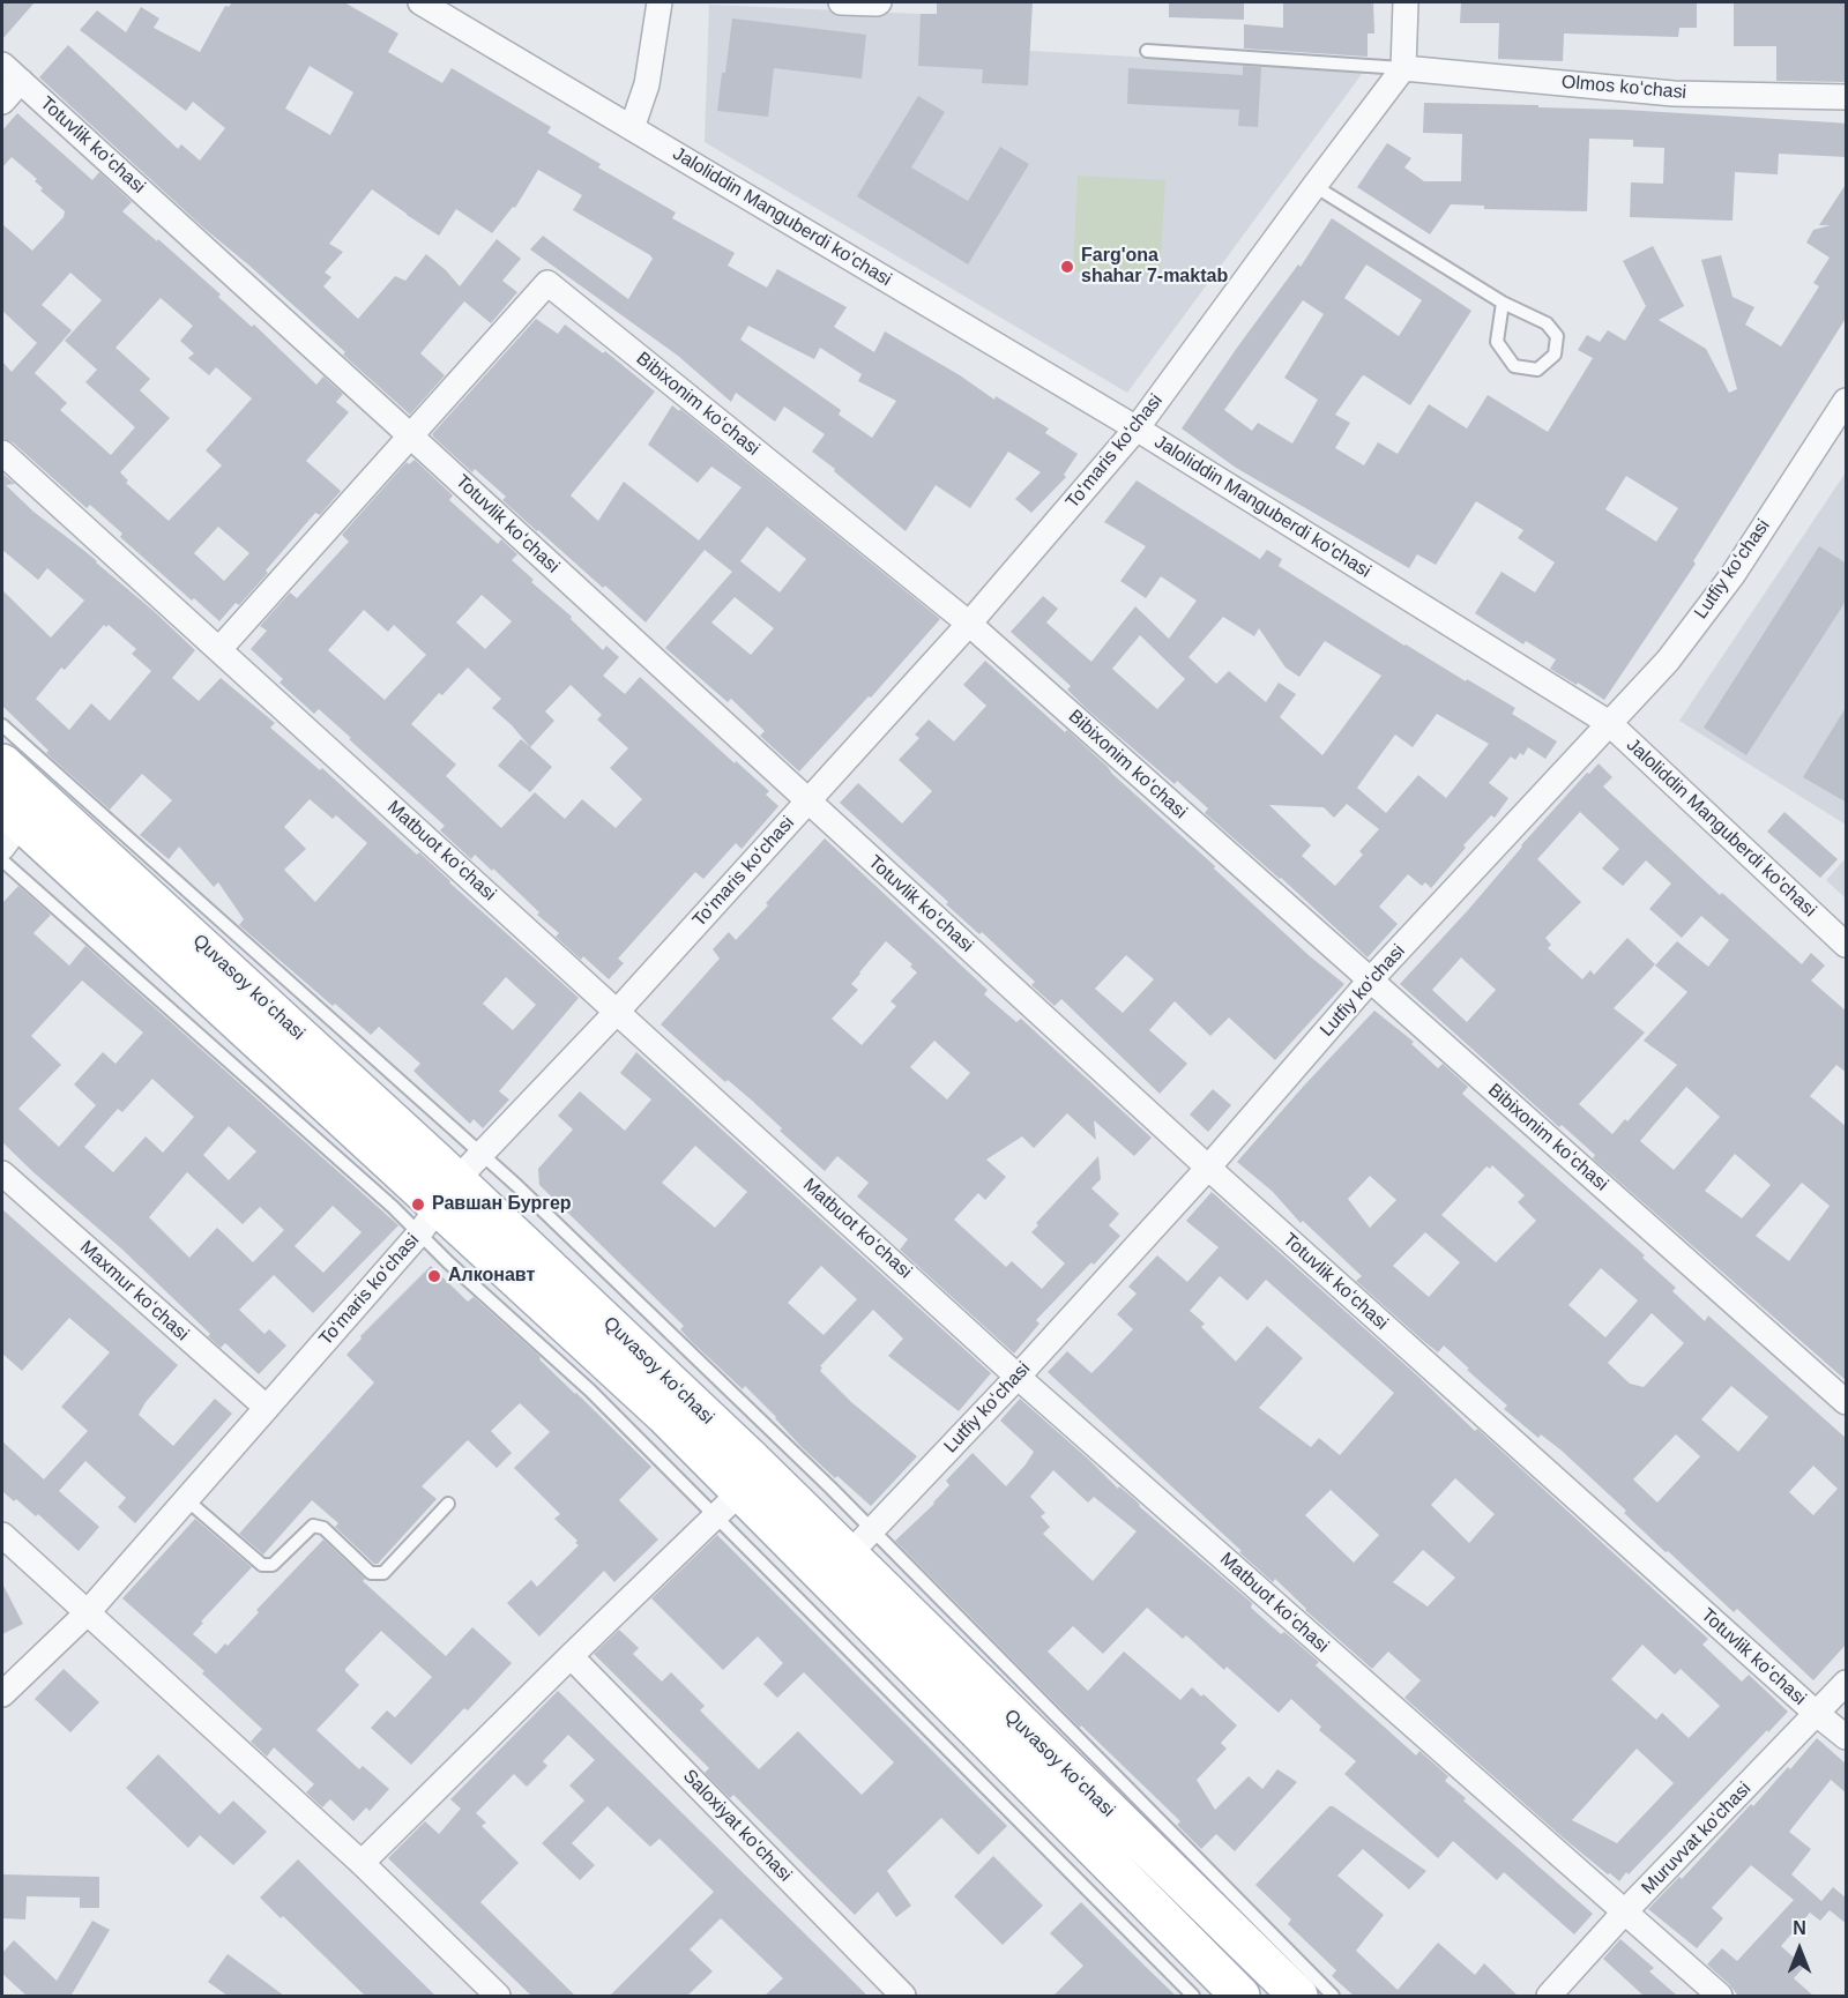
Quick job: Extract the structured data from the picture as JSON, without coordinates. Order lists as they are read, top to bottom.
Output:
{
  "streets": {
    "main road": ["Quvasoy koʻchasi"],
    "street": [
      "Olmos koʻchasi",
      "Totuvlik koʻchasi",
      "Jaloliddin Manguberdi ko'chasi",
      "Bibixonim koʻchasi",
      "Toʻmaris koʻchasi",
      "Lutfiy koʻchasi",
      "Matbuot koʻchasi",
      "Maxmur koʻchasi",
      "Saloxiyat koʻchasi",
      "Muruvvat ko'chasi"
    ]
  },
  "crossings": [
    ["Olmos koʻchasi", "Toʻmaris koʻchasi"],
    ["Totuvlik koʻchasi", "Bibixonim koʻchasi"],
    ["Totuvlik koʻchasi", "Toʻmaris koʻchasi"],
    ["Totuvlik koʻchasi", "Lutfiy koʻchasi"],
    ["Totuvlik koʻchasi", "Muruvvat ko'chasi"],
    ["Jaloliddin Manguberdi ko'chasi", "Toʻmaris koʻchasi"],
    ["Jaloliddin Manguberdi ko'chasi", "Lutfiy koʻchasi"],
    ["Bibixonim koʻchasi", "Toʻmaris koʻchasi"],
    ["Bibixonim koʻchasi", "Lutfiy koʻchasi"],
    ["Toʻmaris koʻchasi", "Matbuot koʻchasi"],
    ["Toʻmaris koʻchasi", "Quvasoy koʻchasi"],
    ["Toʻmaris koʻchasi", "Maxmur koʻchasi"],
    ["Lutfiy koʻchasi", "Matbuot koʻchasi"],
    ["Lutfiy koʻchasi", "Quvasoy koʻchasi"],
    ["Matbuot koʻchasi", "Muruvvat ko'chasi"]
  ],
  "places": ["Farg'ona shahar 7-maktab", "Равшан Бургер", "Алконавт"],
  "north": "top"
}
